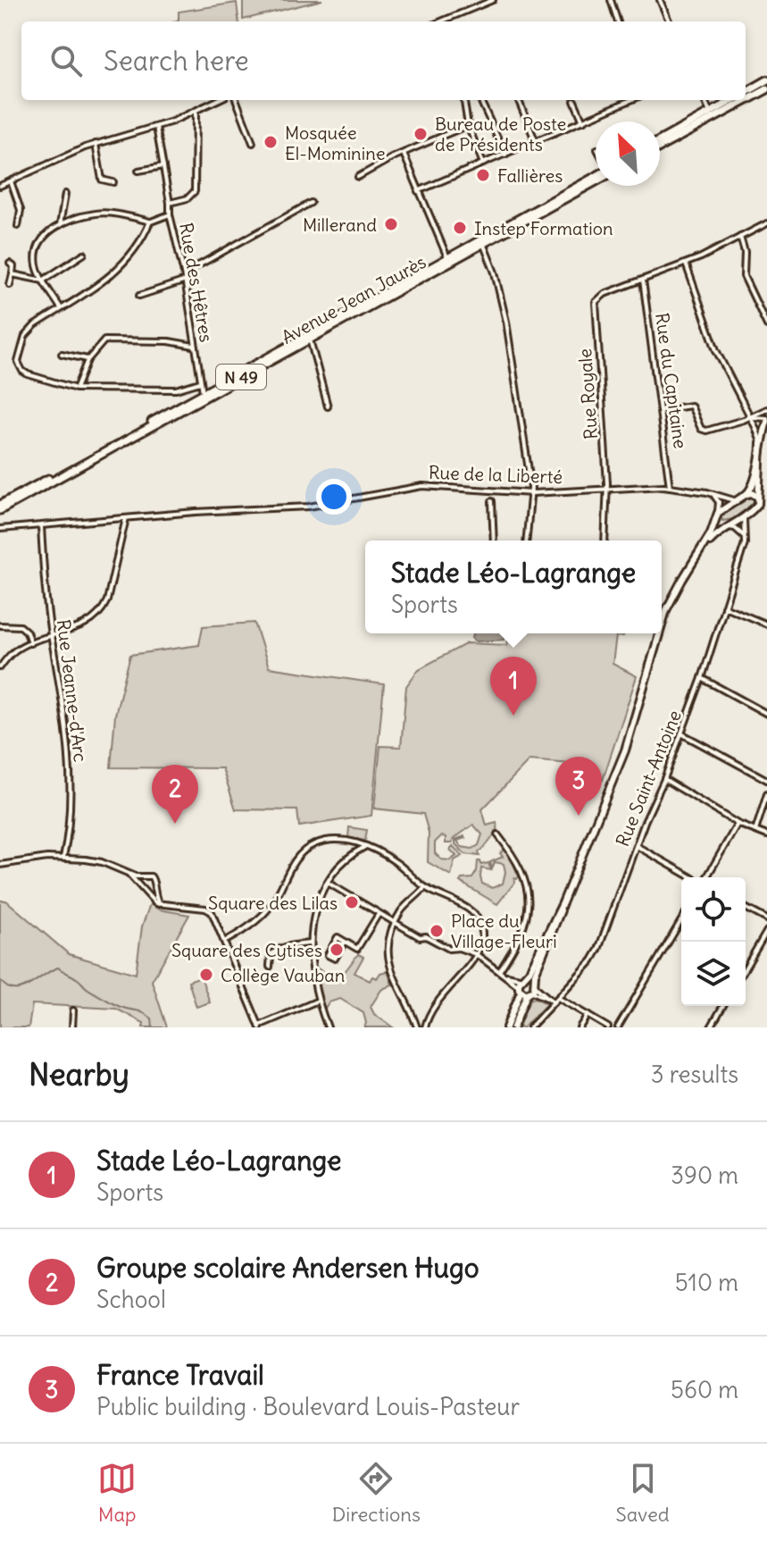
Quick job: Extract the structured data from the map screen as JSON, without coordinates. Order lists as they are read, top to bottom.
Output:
{
  "streets": {
    "main road": ["Avenue Jean Jaurès", "N 49"],
    "street": [
      "Rue des Hêtres",
      "Rue du Capitaine",
      "Rue Royale",
      "Rue de la Liberté",
      "Rue Jeanne-d'Arc",
      "Rue Saint-Antoine"
    ]
  },
  "crossings": [
    ["Rue des Hêtres", "Avenue Jean Jaurès"],
    ["Rue du Capitaine", "Rue Royale"],
    ["Rue du Capitaine", "Rue de la Liberté"],
    ["Rue Royale", "Rue de la Liberté"],
    ["Rue de la Liberté", "Rue Jeanne-d'Arc"]
  ],
  "places": [
    "Bureau de Poste de Présidents",
    "Mosquée El-Mominine",
    "Fallières",
    "Millerand",
    "Instep Formation",
    "Square des Lilas",
    "Place du Village-Fleuri",
    "Square des Cytises",
    "Collège Vauban"
  ],
  "north": "top left",
  "page": {
    "search": "Search here",
    "popup": ["Stade Léo-Lagrange", "Sports"],
    "pins": ["1", "3", "2"],
    "heading": ["Nearby", "3 results"],
    "list": [
      {
        "mark": "1",
        "name": "Stade Léo-Lagrange",
        "note": "Sports",
        "value": "390 m"
      },
      {
        "mark": "2",
        "name": "Groupe scolaire Andersen Hugo",
        "note": "School",
        "value": "510 m"
      },
      {
        "mark": "3",
        "name": "France Travail",
        "note": "Public building · Boulevard Louis-Pasteur",
        "value": "560 m"
      }
    ],
    "nav": ["Map", "Directions", "Saved"]
  }
}
